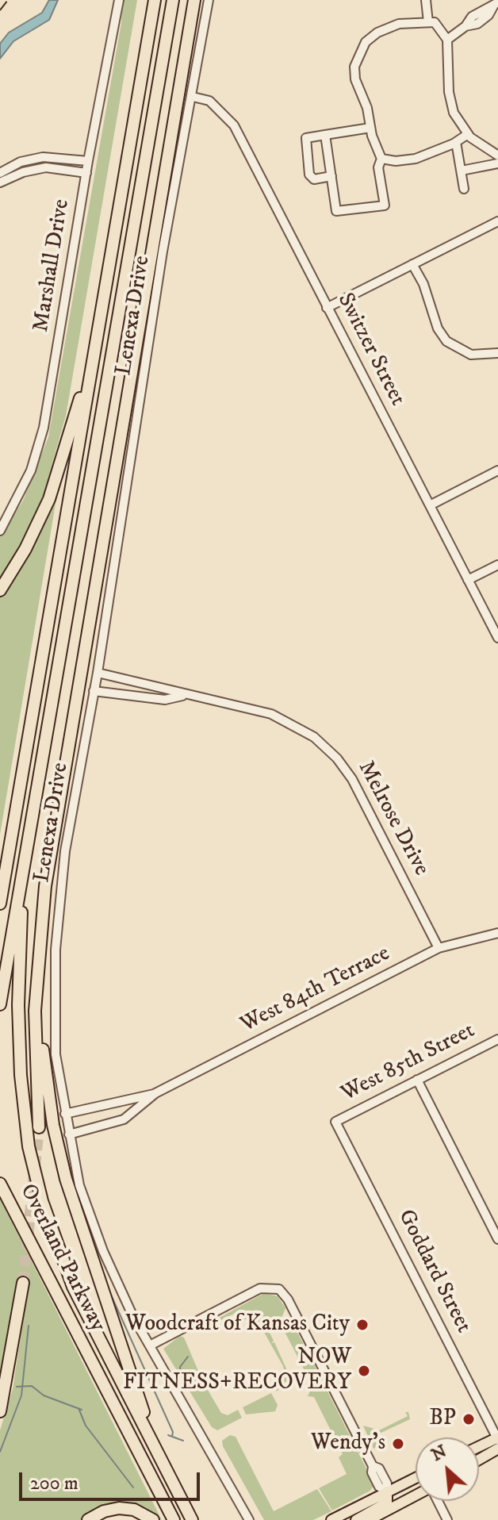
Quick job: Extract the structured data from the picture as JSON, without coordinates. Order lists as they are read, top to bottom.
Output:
{
  "streets": {
    "highway": ["Overland Parkway"],
    "street": [
      "Marshall Drive",
      "Lenexa Drive",
      "Switzer Street",
      "Melrose Drive",
      "West 84th Terrace",
      "West 85th Street",
      "Goddard Street"
    ]
  },
  "crossings": [
    ["Lenexa Drive", "Switzer Street"],
    ["Lenexa Drive", "Melrose Drive"],
    ["Lenexa Drive", "West 84th Terrace"],
    ["Melrose Drive", "West 84th Terrace"],
    ["West 85th Street", "Goddard Street"]
  ],
  "places": [
    "Woodcraft of Kansas City",
    "NOW FITNESS+RECOVERY",
    "BP",
    "Wendy's"
  ],
  "scale_bar": "200 m",
  "north": "top left"
}
